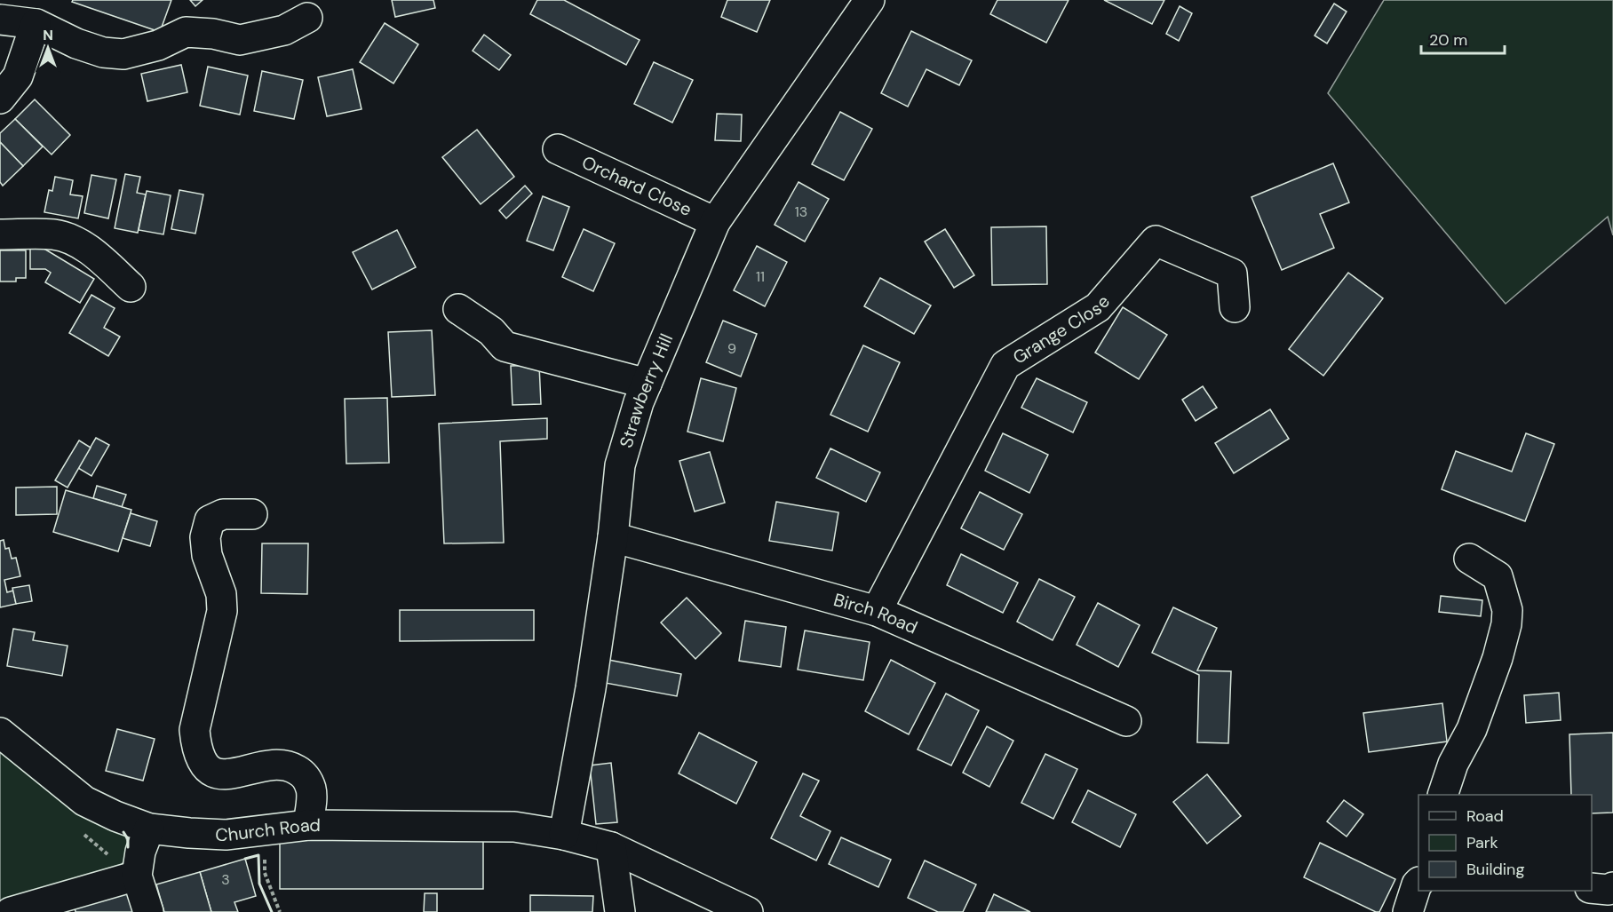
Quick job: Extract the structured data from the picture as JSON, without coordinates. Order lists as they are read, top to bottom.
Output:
{
  "streets": {
    "street": [
      "Orchard Close",
      "Grange Close",
      "Strawberry Hill",
      "Birch Road",
      "Church Road"
    ]
  },
  "crossings": [
    ["Orchard Close", "Strawberry Hill"],
    ["Grange Close", "Birch Road"],
    ["Strawberry Hill", "Birch Road"],
    ["Strawberry Hill", "Church Road"]
  ],
  "house_numbers": [
    "13",
    "11",
    "9",
    "3"
  ],
  "legend": ["Road", "Park", "Building"],
  "scale_bar": "20 m",
  "north": "top"
}
